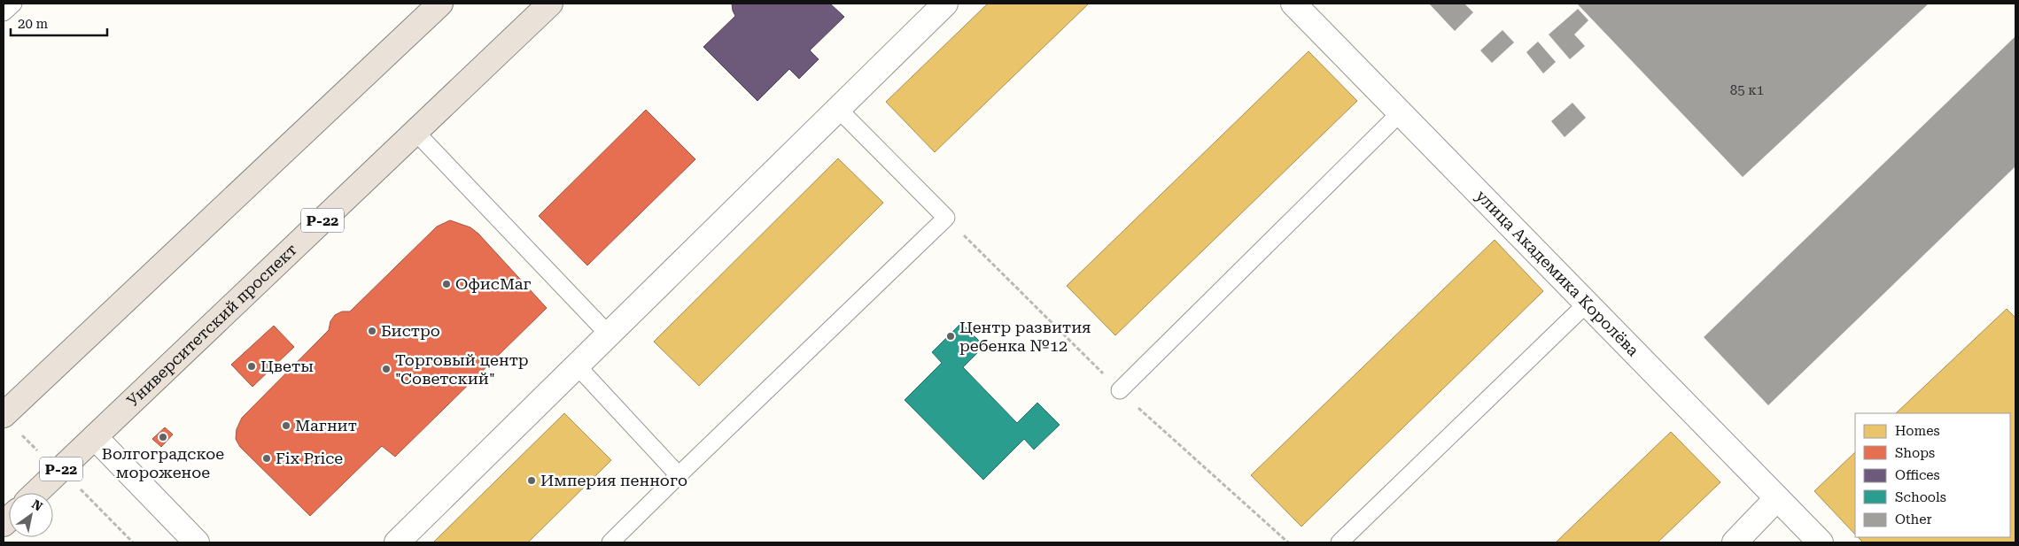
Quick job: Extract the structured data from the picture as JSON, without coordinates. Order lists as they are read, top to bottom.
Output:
{
  "streets": {
    "highway": ["Р-22", "Университетский проспект"],
    "street": ["улица Академика Королёва"]
  },
  "places": [
    "ОфисМаг",
    "Бистро",
    "Центр развития ребенка №12",
    "Цветы",
    "Торговый центр \"Советский\"",
    "Магнит",
    "Волгоградское мороженое",
    "Fix Price",
    "Империя пенного"
  ],
  "house_numbers": ["85 к1"],
  "legend": [
    "Homes",
    "Shops",
    "Offices",
    "Schools",
    "Other"
  ],
  "scale_bar": "20 m",
  "north": "top right"
}
